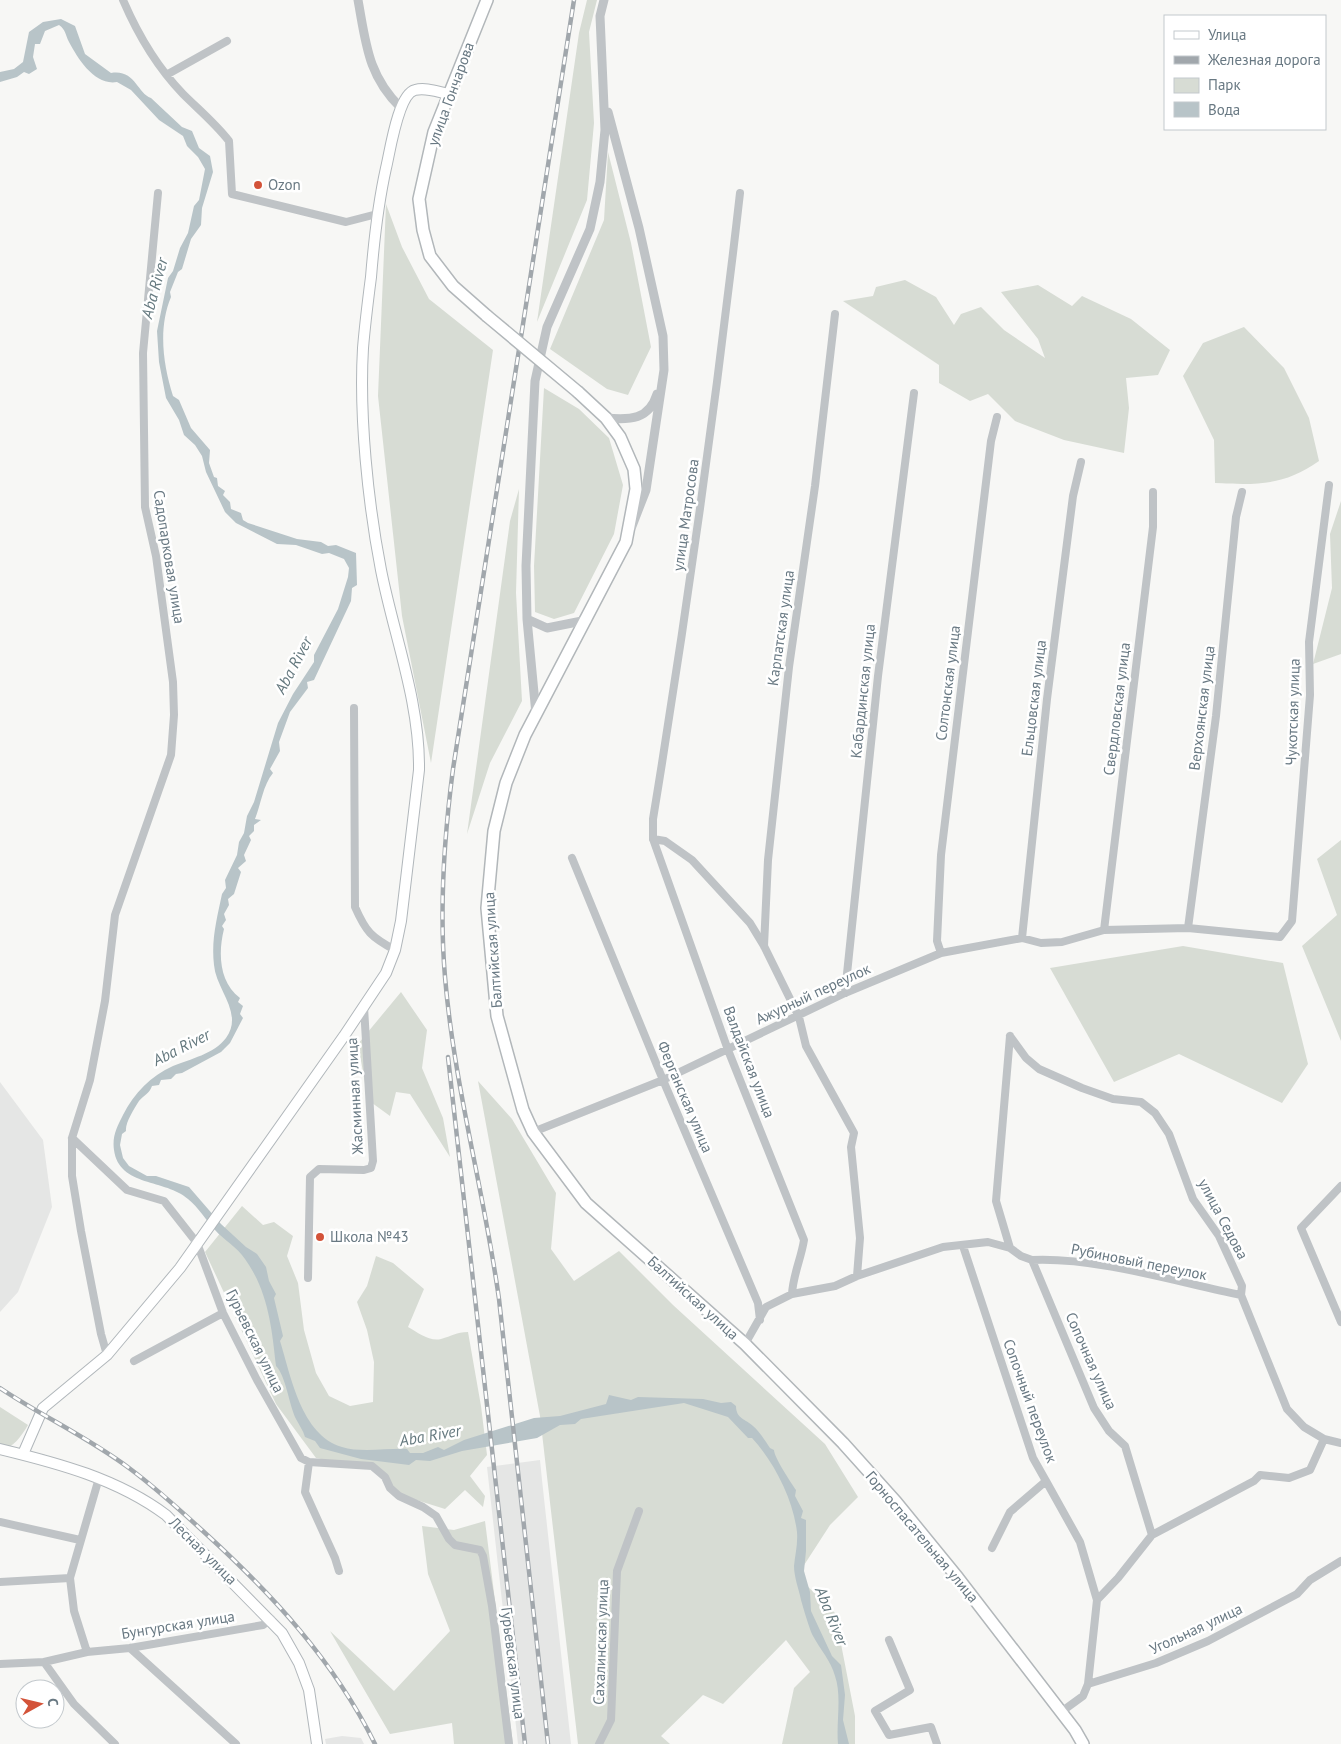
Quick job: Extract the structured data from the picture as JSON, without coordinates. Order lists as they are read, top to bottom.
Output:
{
  "streets": {
    "main road": [
      "улица Гончарова",
      "Балтийская улица",
      "Горноспасательная улица",
      "Лесная улица"
    ],
    "street": [
      "улица Матросова",
      "Садопарковая улица",
      "Карпатская улица",
      "Солтонская улица",
      "Кабардинская улица",
      "Ельцовская улица",
      "Верхоянская улица",
      "Свердловская улица",
      "Чукотская улица",
      "Ажурный переулок",
      "Валдайская улица",
      "Жасминная улица",
      "Ферганская улица",
      "улица Седова",
      "Рубиновый переулок",
      "Гурьевская улица",
      "Сопочная улица",
      "Сопочный переулок",
      "Бунгурская улица",
      "Угольная улица",
      "Сахалинская улица"
    ]
  },
  "crossings": [
    ["улица Гончарова", "Балтийская улица"],
    ["улица Матросова", "Карпатская улица"],
    ["улица Матросова", "Валдайская улица"],
    ["Садопарковая улица", "Гурьевская улица"],
    ["Карпатская улица", "Ажурный переулок"],
    ["Карпатская улица", "Валдайская улица"],
    ["Солтонская улица", "Ажурный переулок"],
    ["Кабардинская улица", "Ажурный переулок"],
    ["Ельцовская улица", "Ажурный переулок"],
    ["Верхоянская улица", "Чукотская улица"],
    ["Балтийская улица", "Ажурный переулок"],
    ["Балтийская улица", "Горноспасательная улица"],
    ["Ажурный переулок", "Валдайская улица"],
    ["Ажурный переулок", "Ферганская улица"],
    ["улица Седова", "Рубиновый переулок"],
    ["Рубиновый переулок", "Сопочная улица"],
    ["Лесная улица", "Бунгурская улица"]
  ],
  "water": ["Aba River"],
  "places": ["Ozon", "Школа №43"],
  "legend": [
    "Улица",
    "Железная дорога",
    "Парк",
    "Вода"
  ],
  "north": "right"
}
